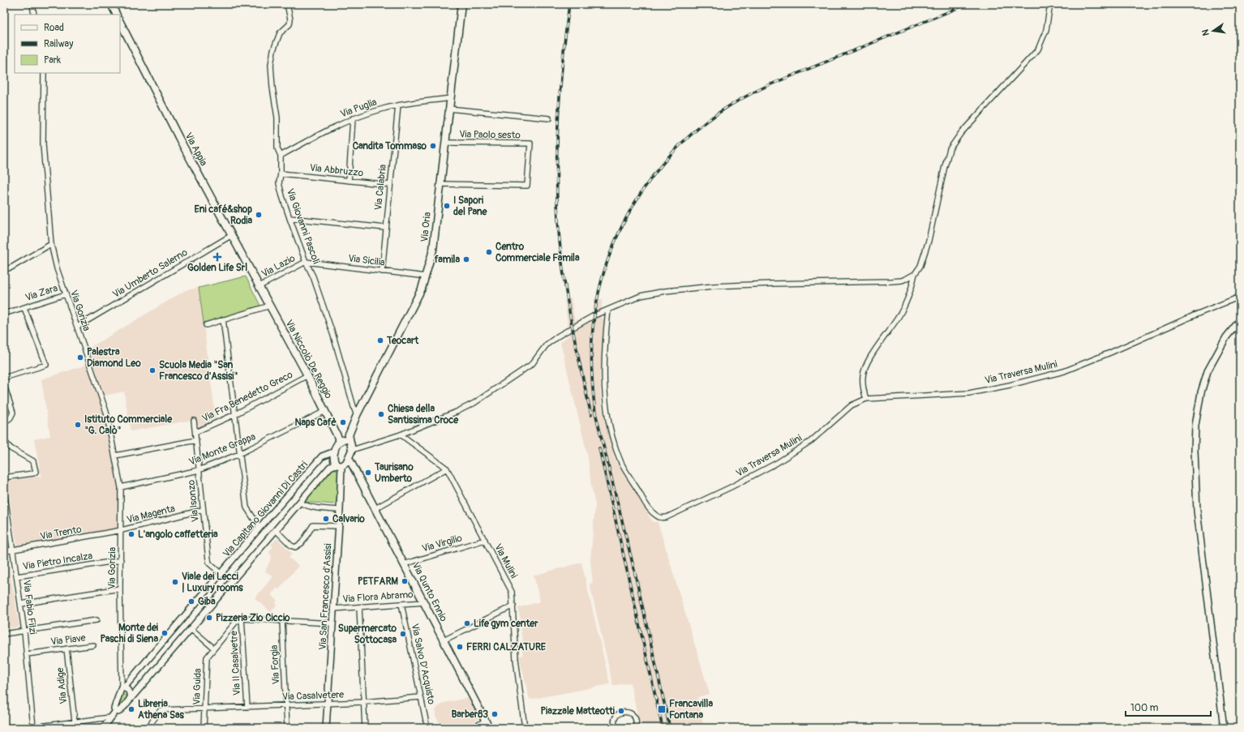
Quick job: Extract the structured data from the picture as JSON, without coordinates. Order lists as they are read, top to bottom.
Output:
{
  "streets": {
    "main road": [
      "Via Appia",
      "Via Oria",
      "Via Niccolò De Reggio",
      "Via Qunto Ennio"
    ],
    "street": [
      "Via Puglia",
      "Via Paolo sesto",
      "Via Abbruzzo",
      "Via Calabria",
      "Via Giovanni Pascoli",
      "Via Sicilia",
      "Via Lazio",
      "Via Umberto Salerno",
      "Via Zara",
      "Via Gorizia",
      "Via Traversa Mulini",
      "Via Fra Benedetto Greco",
      "Via Monte Grappa",
      "Via Isonzo",
      "Via Capitano Giovanni Di Castri",
      "Via Magenta",
      "Via Trento",
      "Via Virgilio",
      "Via Pietro Incalza",
      "Via Mulini",
      "Via San Francesco d'Assisi",
      "Via Flora Abramo",
      "Via Fabio Filzi",
      "Via Piave",
      "Via II Casalvetre",
      "Via Salvo D'Acquisto",
      "Via Forgia",
      "Via Adige",
      "Via Guida",
      "Via Casalvetere"
    ]
  },
  "crossings": [
    ["Via Puglia", "Via Calabria"],
    ["Via Puglia", "Via Giovanni Pascoli"],
    ["Via Puglia", "Via Oria"],
    ["Via Paolo sesto", "Via Oria"],
    ["Via Appia", "Via Lazio"],
    ["Via Appia", "Via Umberto Salerno"],
    ["Via Appia", "Via Niccolò De Reggio"],
    ["Via Abbruzzo", "Via Calabria"],
    ["Via Abbruzzo", "Via Giovanni Pascoli"],
    ["Via Calabria", "Via Sicilia"],
    ["Via Giovanni Pascoli", "Via Oria"],
    ["Via Giovanni Pascoli", "Via Sicilia"],
    ["Via Giovanni Pascoli", "Via Lazio"],
    ["Via Oria", "Via Sicilia"],
    ["Via Sicilia", "Via Lazio"],
    ["Via Lazio", "Via Niccolò De Reggio"],
    ["Via Umberto Salerno", "Via Gorizia"],
    ["Via Zara", "Via Gorizia"],
    ["Via Gorizia", "Via Monte Grappa"],
    ["Via Gorizia", "Via Capitano Giovanni Di Castri"],
    ["Via Gorizia", "Via Magenta"],
    ["Via Gorizia", "Via Trento"],
    ["Via Gorizia", "Via Pietro Incalza"],
    ["Via Niccolò De Reggio", "Via Fra Benedetto Greco"],
    ["Via Niccolò De Reggio", "Via Monte Grappa"],
    ["Via Fra Benedetto Greco", "Via Isonzo"],
    ["Via Monte Grappa", "Via Isonzo"],
    ["Via Isonzo", "Via Capitano Giovanni Di Castri"],
    ["Via Isonzo", "Via Magenta"],
    ["Via Magenta", "Via Trento"],
    ["Via Trento", "Via Fabio Filzi"],
    ["Via Virgilio", "Via Mulini"],
    ["Via Virgilio", "Via Qunto Ennio"],
    ["Via Pietro Incalza", "Via Fabio Filzi"],
    ["Via Qunto Ennio", "Via Flora Abramo"],
    ["Via San Francesco d'Assisi", "Via Flora Abramo"],
    ["Via San Francesco d'Assisi", "Via Casalvetere"],
    ["Via Flora Abramo", "Via Salvo D'Acquisto"],
    ["Via Fabio Filzi", "Via Piave"],
    ["Via Piave", "Via Adige"],
    ["Via II Casalvetre", "Via Guida"],
    ["Via II Casalvetre", "Via Casalvetere"],
    ["Via Salvo D'Acquisto", "Via Casalvetere"],
    ["Via Forgia", "Via Casalvetere"],
    ["Via Guida", "Via Casalvetere"]
  ],
  "places": {
    "other": [
      "Candita Tommaso",
      "I Sapori del Pane",
      "Eni café&shop Rodia",
      "Centro Commerciale Famila",
      "famila",
      "Teocart",
      "Palestra Diamond Leo",
      "Scuola Media \"San Francesco d'Assisi\"",
      "Chiesa della Santissima Croce",
      "Naps Cafè",
      "Istituto Commerciale \"G. Calò\"",
      "Taurisano Umberto",
      "Calvario",
      "L'angolo caffetteria",
      "PETFARM",
      "Viale dei Lecci | Luxury rooms",
      "Giba",
      "Pizzeria Zio Ciccio",
      "Life gym center",
      "Monte dei Paschi di Siena",
      "Supermercato Sottocasa",
      "FERRI CALZATURE",
      "Libreria Athena Sas",
      "Piazzale Matteotti",
      "Barber83"
    ],
    "health": ["Golden Life Srl"],
    "transit": ["Francavilla Fontana"]
  },
  "legend": ["Road", "Railway", "Park"],
  "scale_bar": "100 m",
  "north": "left"
}
